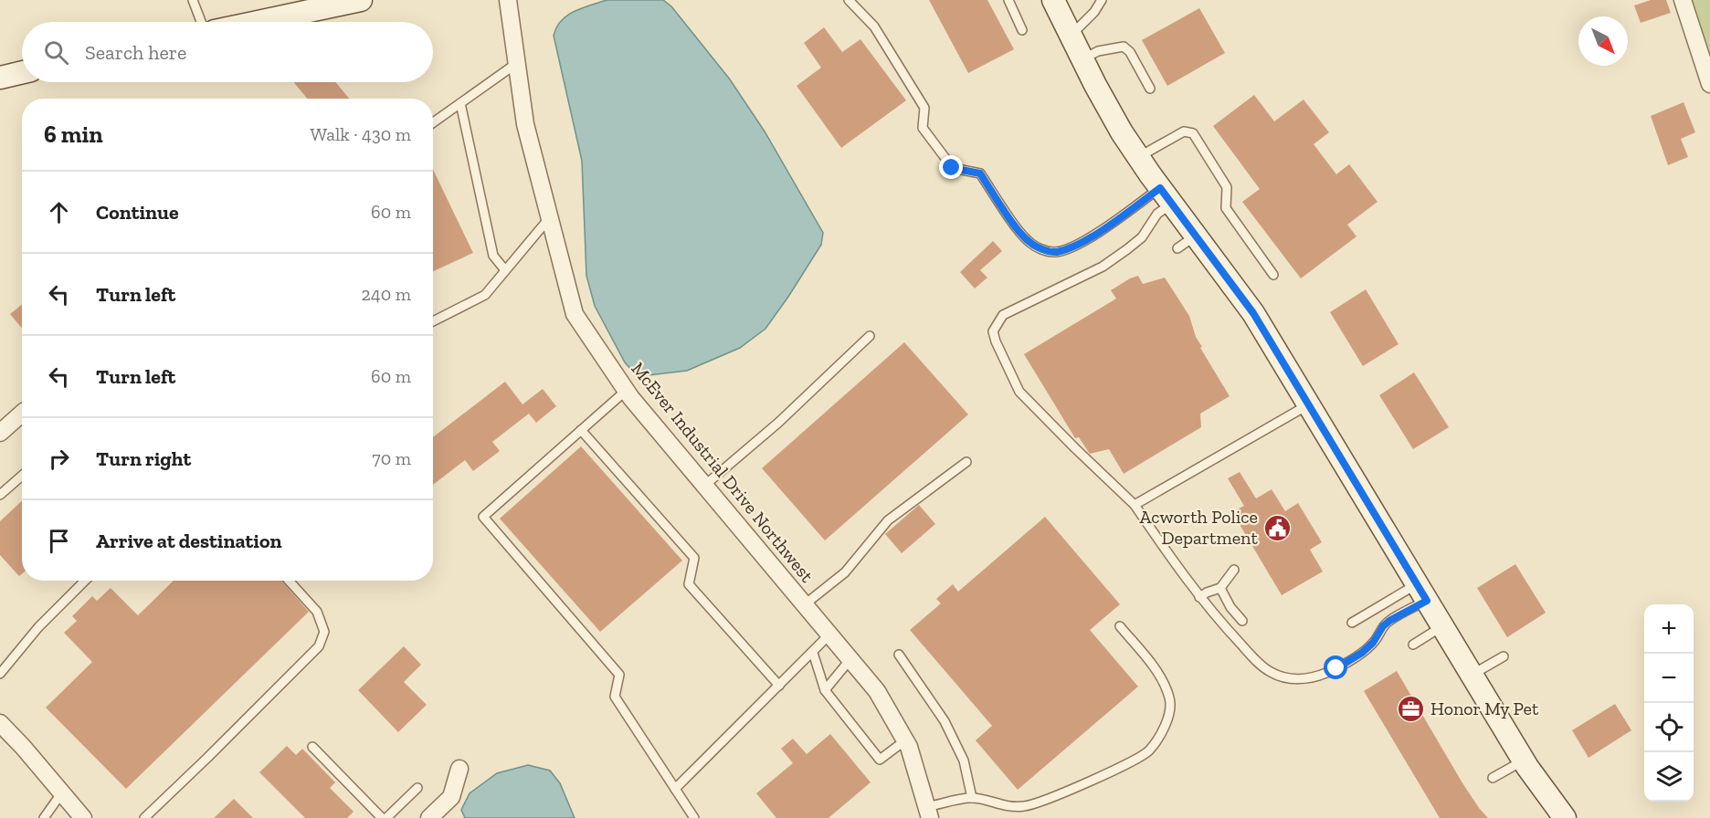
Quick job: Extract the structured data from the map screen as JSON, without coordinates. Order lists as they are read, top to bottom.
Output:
{
  "streets": {
    "street": ["McEver Industrial Drive Northwest"]
  },
  "places": {
    "public building": ["Acworth Police Department"],
    "office": ["Honor My Pet"]
  },
  "north": "bottom right",
  "page": {
    "search": "Search here",
    "heading": ["6 min", "Walk · 430 m"],
    "list": [
      ["Continue", "60 m"],
      ["Turn left", "240 m"],
      ["Turn left", "60 m"],
      ["Turn right", "70 m"],
      "Arrive at destination"
    ],
    "map_buttons": ["+", "−"]
  }
}
